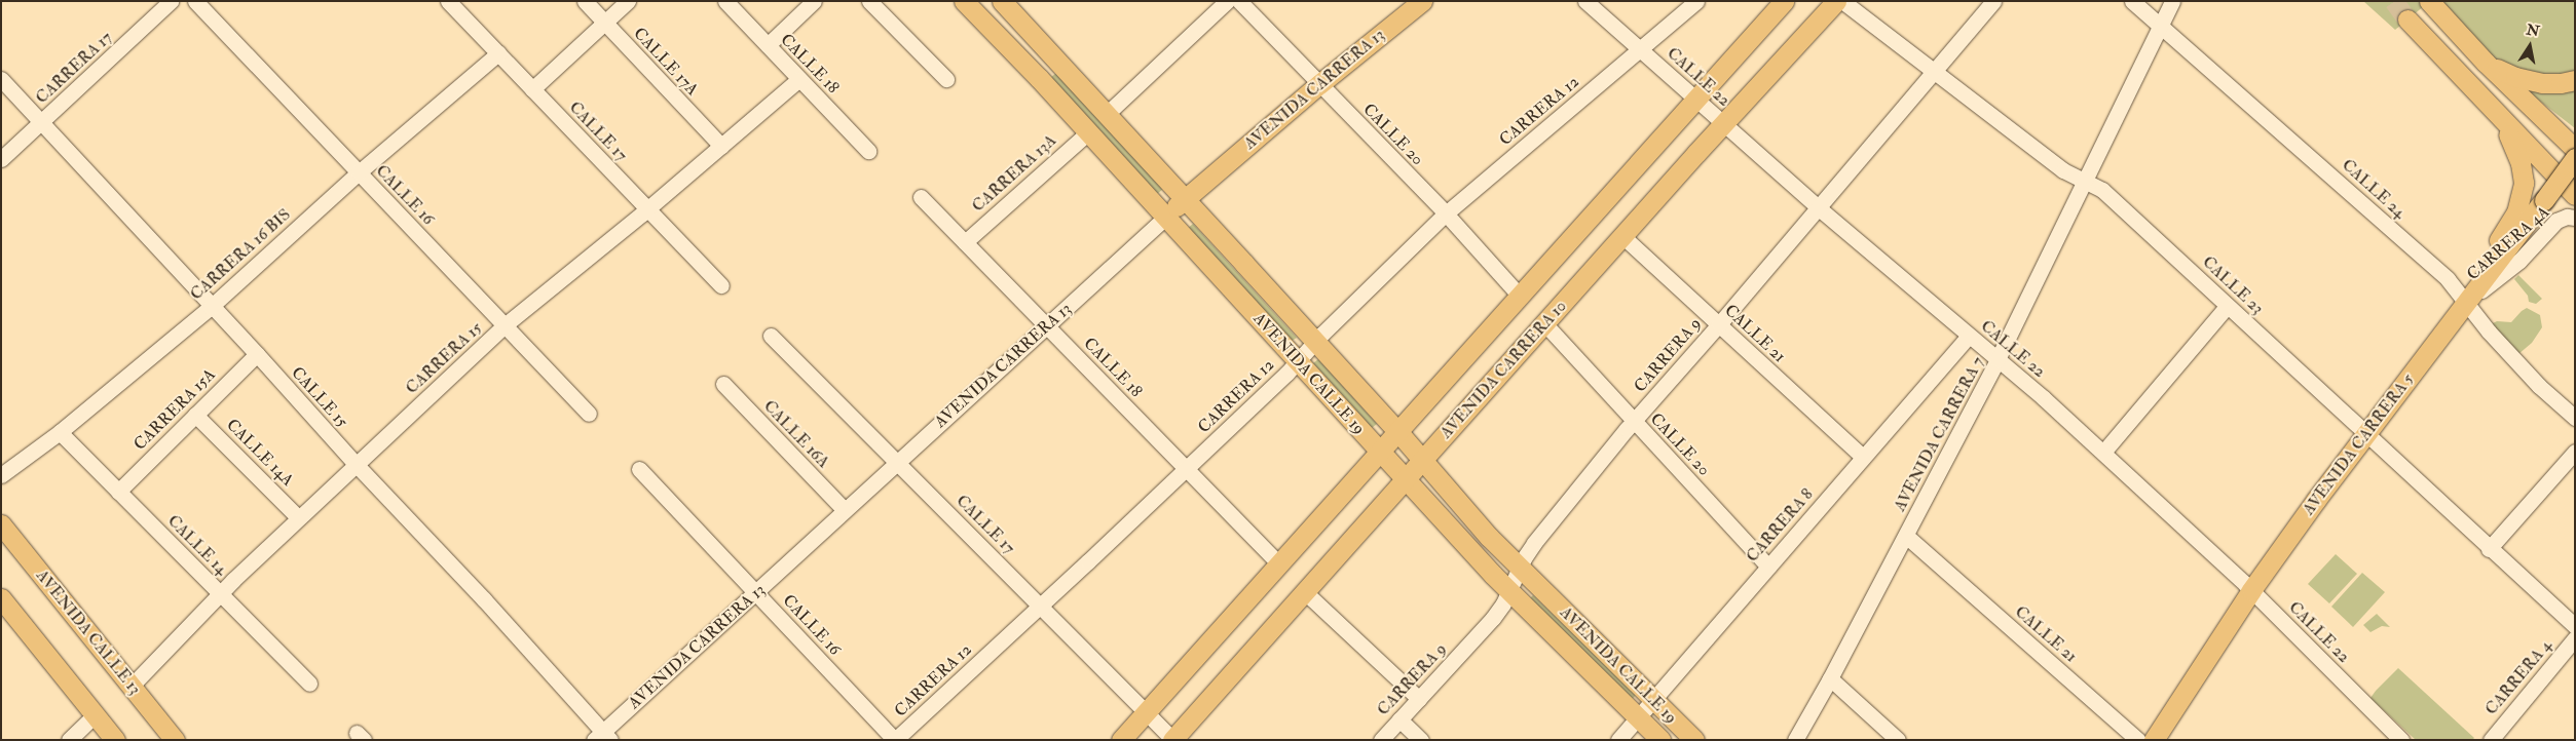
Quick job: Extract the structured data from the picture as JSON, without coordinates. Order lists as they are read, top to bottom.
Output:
{
  "streets": {
    "main road": [
      "AVENIDA CARRERA 13",
      "AVENIDA CARRERA 10",
      "AVENIDA CALLE 19",
      "AVENIDA CARRERA 5",
      "AVENIDA CALLE 13"
    ],
    "street": [
      "CALLE 17A",
      "CALLE 18",
      "CARRERA 17",
      "CALLE 22",
      "CARRERA 12",
      "CALLE 17",
      "CALLE 20",
      "CARRERA 13A",
      "CALLE 24",
      "CALLE 16",
      "CARRERA 4A",
      "CARRERA 16 BIS",
      "CALLE 23",
      "CALLE 21",
      "CARRERA 9",
      "CARRERA 15",
      "CALLE 15",
      "CARRERA 15A",
      "CALLE 16A",
      "AVENIDA CARRERA 7",
      "CALLE 14A",
      "CARRERA 8",
      "CALLE 14",
      "CARRERA 4"
    ]
  },
  "crossings": [
    ["CALLE 17A", "CARRERA 15"],
    ["CALLE 18", "AVENIDA CARRERA 13"],
    ["CALLE 18", "CARRERA 12"],
    ["CALLE 18", "CARRERA 13A"],
    ["CALLE 18", "CARRERA 15"],
    ["CARRERA 17", "CALLE 15"],
    ["CALLE 22", "CARRERA 12"],
    ["CALLE 22", "CARRERA 9"],
    ["CALLE 22", "AVENIDA CARRERA 10"],
    ["CALLE 22", "AVENIDA CARRERA 7"],
    ["CALLE 22", "AVENIDA CARRERA 5"],
    ["CALLE 22", "CARRERA 8"],
    ["AVENIDA CARRERA 13", "CALLE 17"],
    ["AVENIDA CARRERA 13", "CALLE 20"],
    ["AVENIDA CARRERA 13", "CALLE 16"],
    ["AVENIDA CARRERA 13", "AVENIDA CALLE 19"],
    ["AVENIDA CARRERA 13", "CALLE 15"],
    ["AVENIDA CARRERA 13", "CALLE 16A"],
    ["CARRERA 12", "CALLE 17"],
    ["CARRERA 12", "CALLE 20"],
    ["CARRERA 12", "CALLE 16"],
    ["CARRERA 12", "AVENIDA CALLE 19"],
    ["CALLE 17", "CARRERA 16 BIS"],
    ["CALLE 17", "CARRERA 15"],
    ["CALLE 17", "AVENIDA CARRERA 10"],
    ["CALLE 20", "CARRERA 9"],
    ["CALLE 20", "AVENIDA CARRERA 10"],
    ["CALLE 20", "CARRERA 8"],
    ["CARRERA 13A", "AVENIDA CALLE 19"],
    ["CALLE 24", "CARRERA 4A"],
    ["CALLE 24", "AVENIDA CARRERA 7"],
    ["CALLE 24", "AVENIDA CARRERA 5"],
    ["CALLE 16", "CARRERA 16 BIS"],
    ["CALLE 16", "CARRERA 15"],
    ["CARRERA 4A", "AVENIDA CARRERA 5"],
    ["CARRERA 16 BIS", "CALLE 15"],
    ["CARRERA 16 BIS", "CALLE 14"],
    ["CALLE 23", "CARRERA 9"],
    ["CALLE 23", "AVENIDA CARRERA 7"],
    ["CALLE 23", "AVENIDA CARRERA 5"],
    ["CALLE 21", "CARRERA 9"],
    ["CALLE 21", "AVENIDA CARRERA 10"],
    ["CALLE 21", "AVENIDA CARRERA 7"],
    ["CALLE 21", "CARRERA 8"],
    ["CARRERA 9", "AVENIDA CALLE 19"],
    ["CARRERA 15", "CALLE 15"],
    ["CARRERA 15", "CALLE 14A"],
    ["CARRERA 15", "CALLE 14"],
    ["CARRERA 15", "AVENIDA CALLE 13"],
    ["AVENIDA CARRERA 10", "AVENIDA CALLE 19"],
    ["AVENIDA CALLE 19", "CARRERA 8"],
    ["CALLE 15", "CARRERA 15A"],
    ["CARRERA 15A", "CALLE 14A"],
    ["CARRERA 15A", "CALLE 14"]
  ],
  "north": "top"
}
